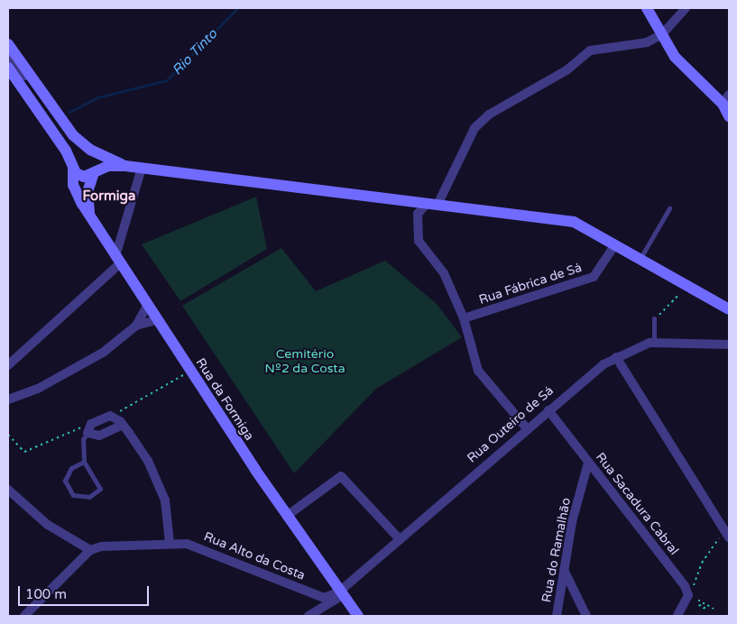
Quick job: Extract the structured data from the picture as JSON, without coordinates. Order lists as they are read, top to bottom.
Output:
{
  "streets": {
    "main road": ["Rua da Formiga"],
    "street": [
      "Rua Fábrica de Sá",
      "Rua Outeiro de Sá",
      "Rua Sacadura Cabral",
      "Rua do Ramalhão",
      "Rua Alto da Costa"
    ]
  },
  "crossings": [
    ["Rua da Formiga", "Rua Outeiro de Sá"],
    ["Rua da Formiga", "Rua Alto da Costa"],
    ["Rua Outeiro de Sá", "Rua Sacadura Cabral"],
    ["Rua Outeiro de Sá", "Rua Alto da Costa"],
    ["Rua Sacadura Cabral", "Rua do Ramalhão"]
  ],
  "districts": ["Formiga"],
  "water": ["Rio Tinto"],
  "parks": ["Cemitério Nº2 da Costa"],
  "scale_bar": "100 m"
}
